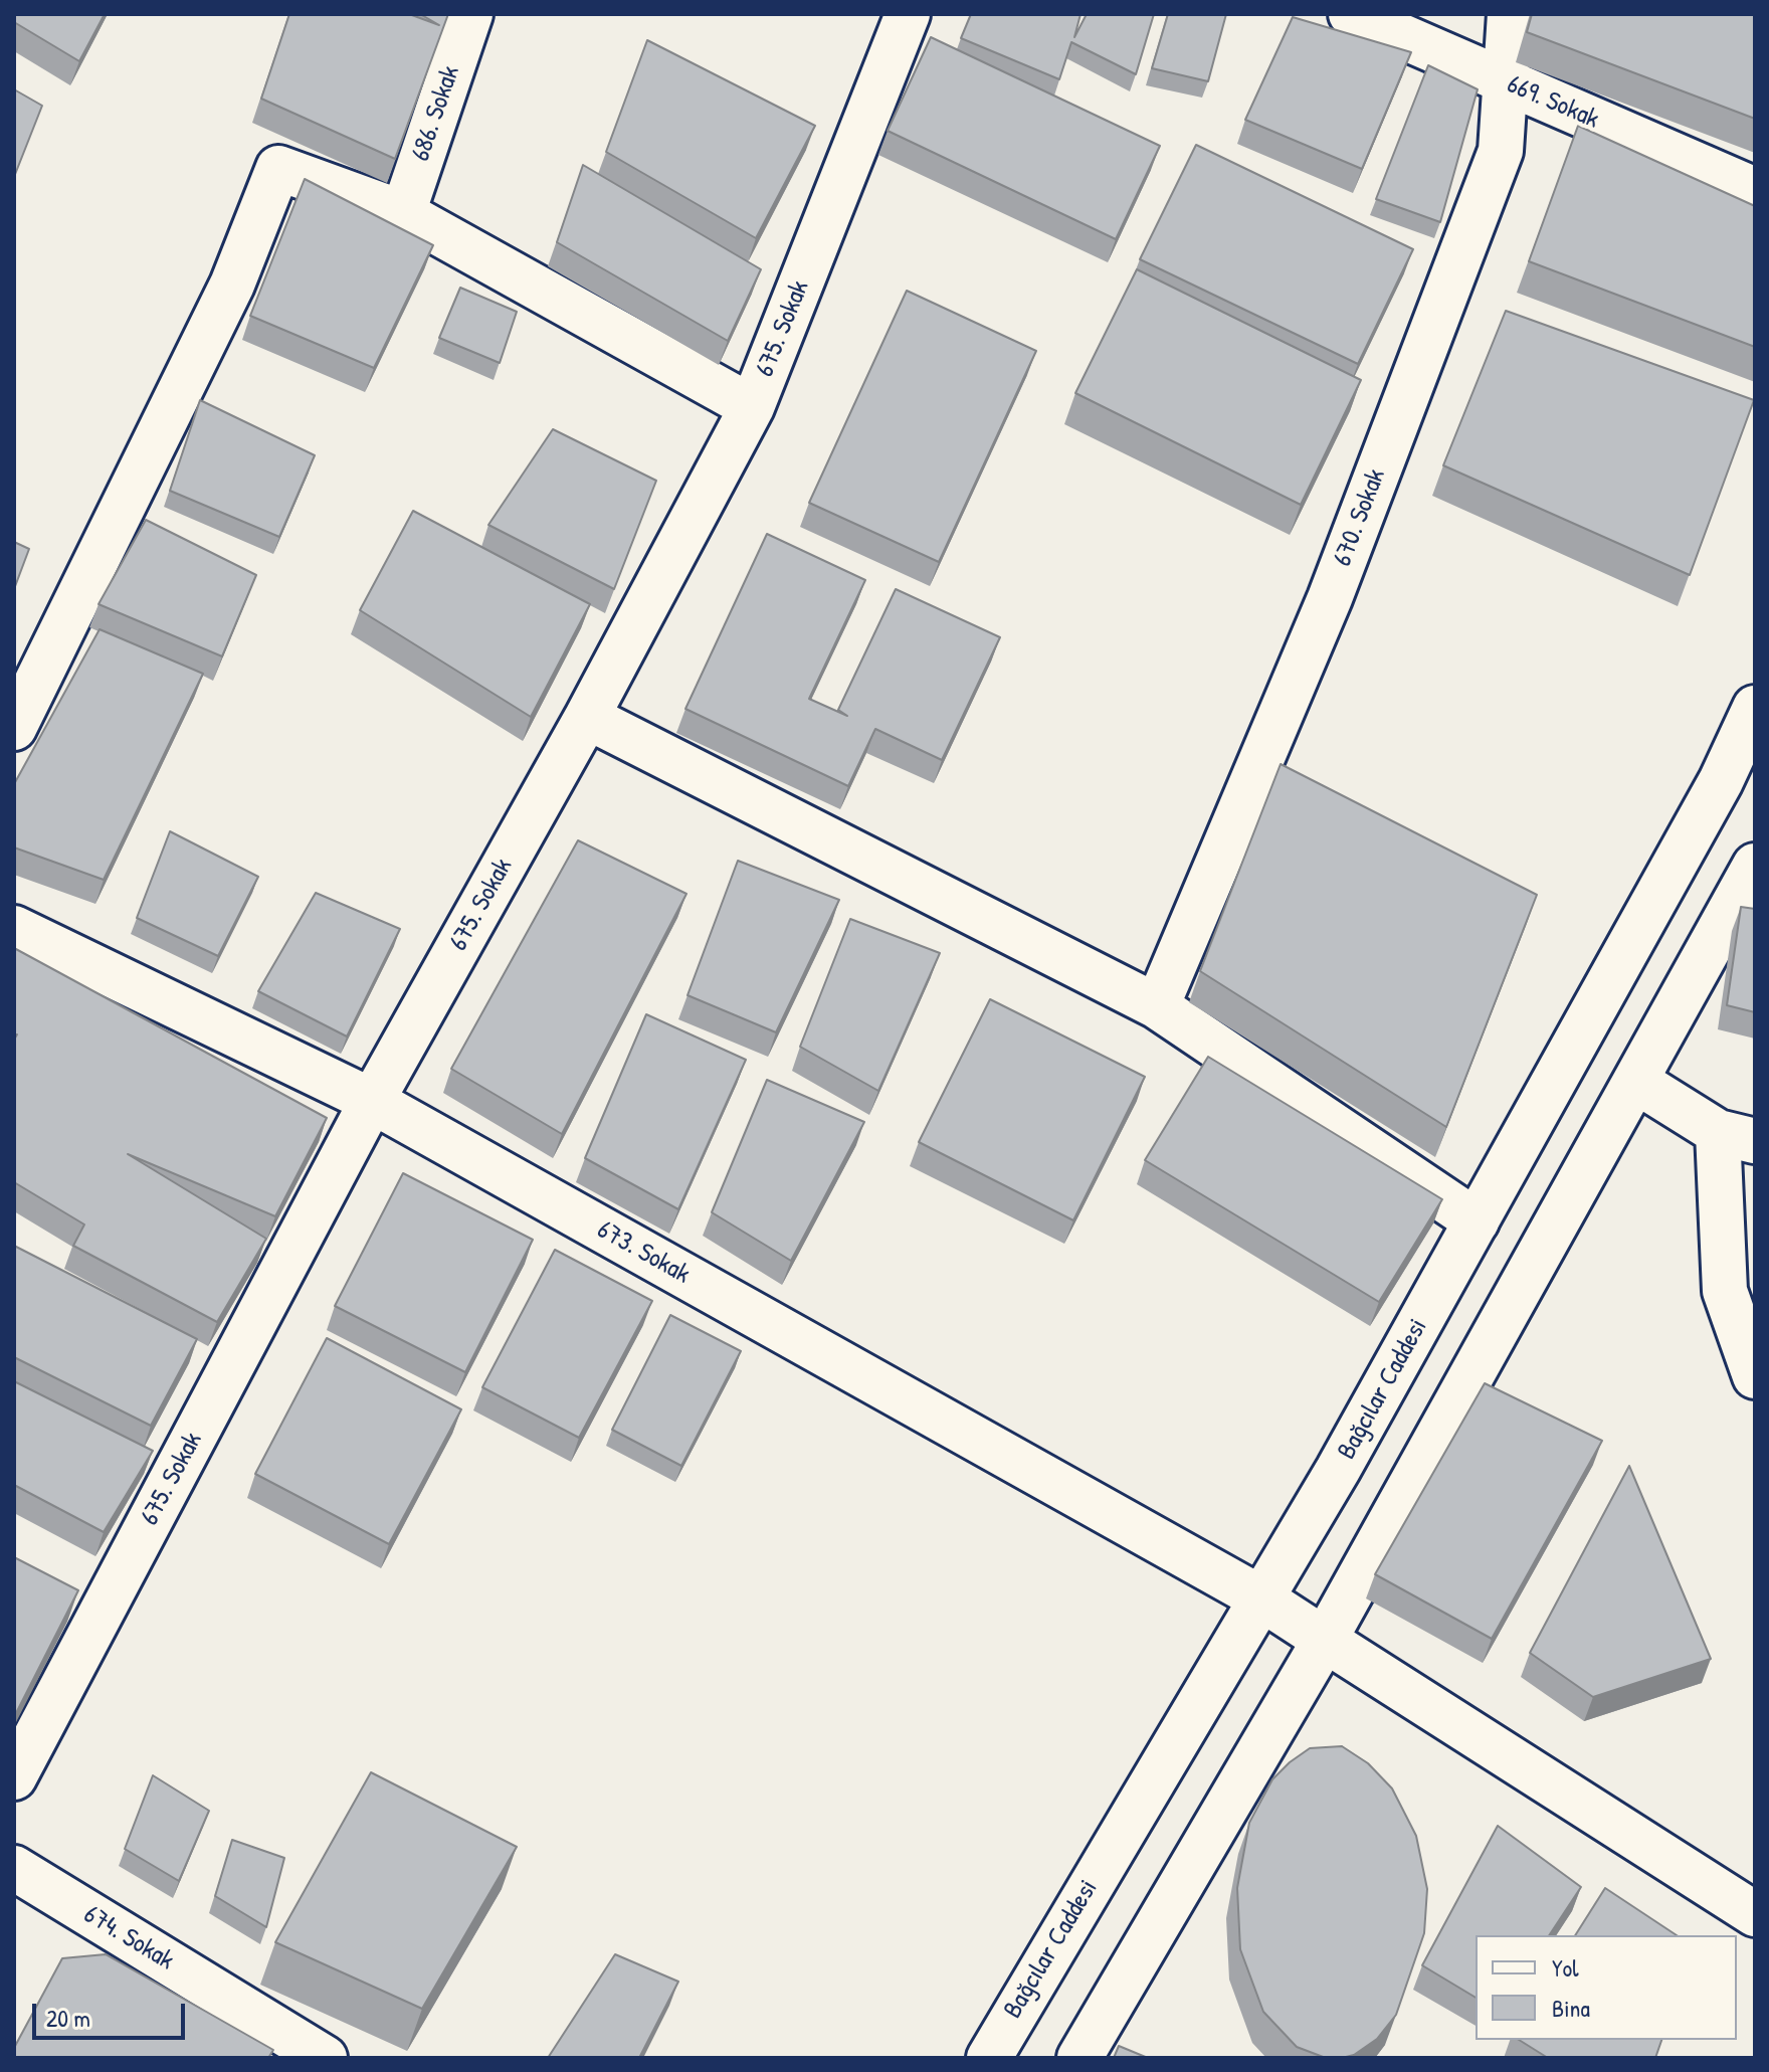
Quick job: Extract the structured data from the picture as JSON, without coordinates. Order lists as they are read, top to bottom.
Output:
{
  "streets": {
    "street": [
      "669. Sokak",
      "686. Sokak",
      "675. Sokak",
      "670. Sokak",
      "673. Sokak",
      "Bağcılar Caddesi",
      "674. Sokak"
    ]
  },
  "crossings": [
    ["669. Sokak", "670. Sokak"],
    ["675. Sokak", "673. Sokak"],
    ["673. Sokak", "Bağcılar Caddesi"]
  ],
  "legend": ["Yol", "Bina"],
  "scale_bar": "20 m"
}
